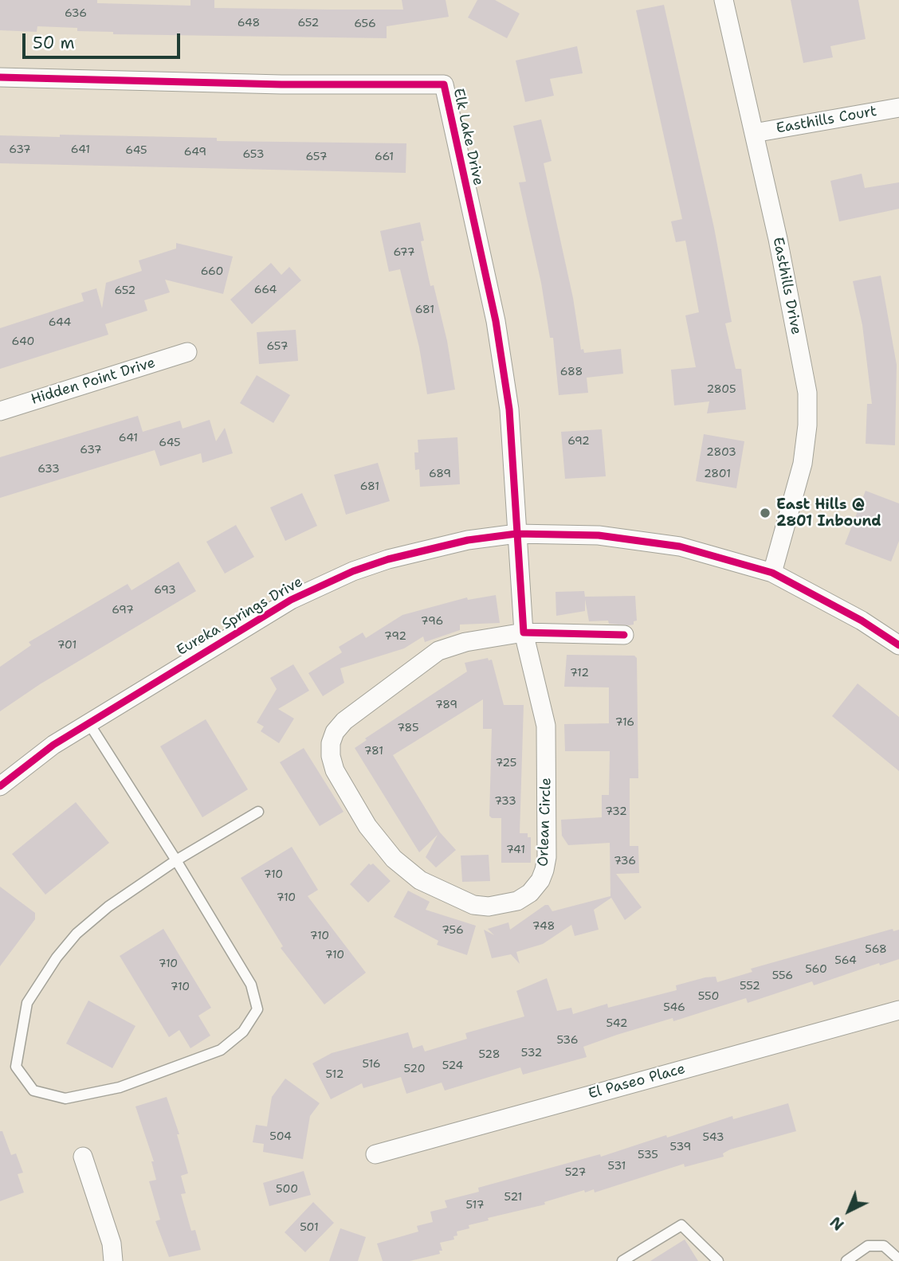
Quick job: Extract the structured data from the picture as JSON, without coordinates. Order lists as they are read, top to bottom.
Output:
{
  "streets": {
    "street": [
      "Easthills Court",
      "Elk Lake Drive",
      "Easthills Drive",
      "Hidden Point Drive",
      "Eureka Springs Drive",
      "Orlean Circle",
      "El Paseo Place"
    ]
  },
  "crossings": [
    ["Easthills Court", "Easthills Drive"],
    ["Elk Lake Drive", "Eureka Springs Drive"],
    ["Elk Lake Drive", "Orlean Circle"],
    ["Easthills Drive", "Eureka Springs Drive"],
    ["Eureka Springs Drive", "Orlean Circle"]
  ],
  "places": ["East Hills @ 2801 Inbound"],
  "house_numbers": [
    "636",
    "648",
    "652",
    "656",
    "637",
    "641",
    "645",
    "649",
    "653",
    "657",
    "661",
    "677",
    "660",
    "664",
    "652",
    "681",
    "644",
    "640",
    "657",
    "688",
    "2805",
    "641",
    "692",
    "645",
    "637",
    "2803",
    "633",
    "689",
    "2801",
    "681",
    "693",
    "697",
    "796",
    "792",
    "701",
    "712",
    "789",
    "716",
    "785",
    "781",
    "725",
    "733",
    "732",
    "741",
    "736",
    "710",
    "710",
    "748",
    "756",
    "710",
    "568",
    "710",
    "564",
    "710",
    "560",
    "556",
    "552",
    "710",
    "550",
    "546",
    "542",
    "536",
    "532",
    "528",
    "516",
    "524",
    "520",
    "512",
    "504",
    "543",
    "539",
    "535",
    "531",
    "527",
    "500",
    "521",
    "517",
    "501"
  ],
  "scale_bar": "50 m",
  "north": "bottom left"
}
